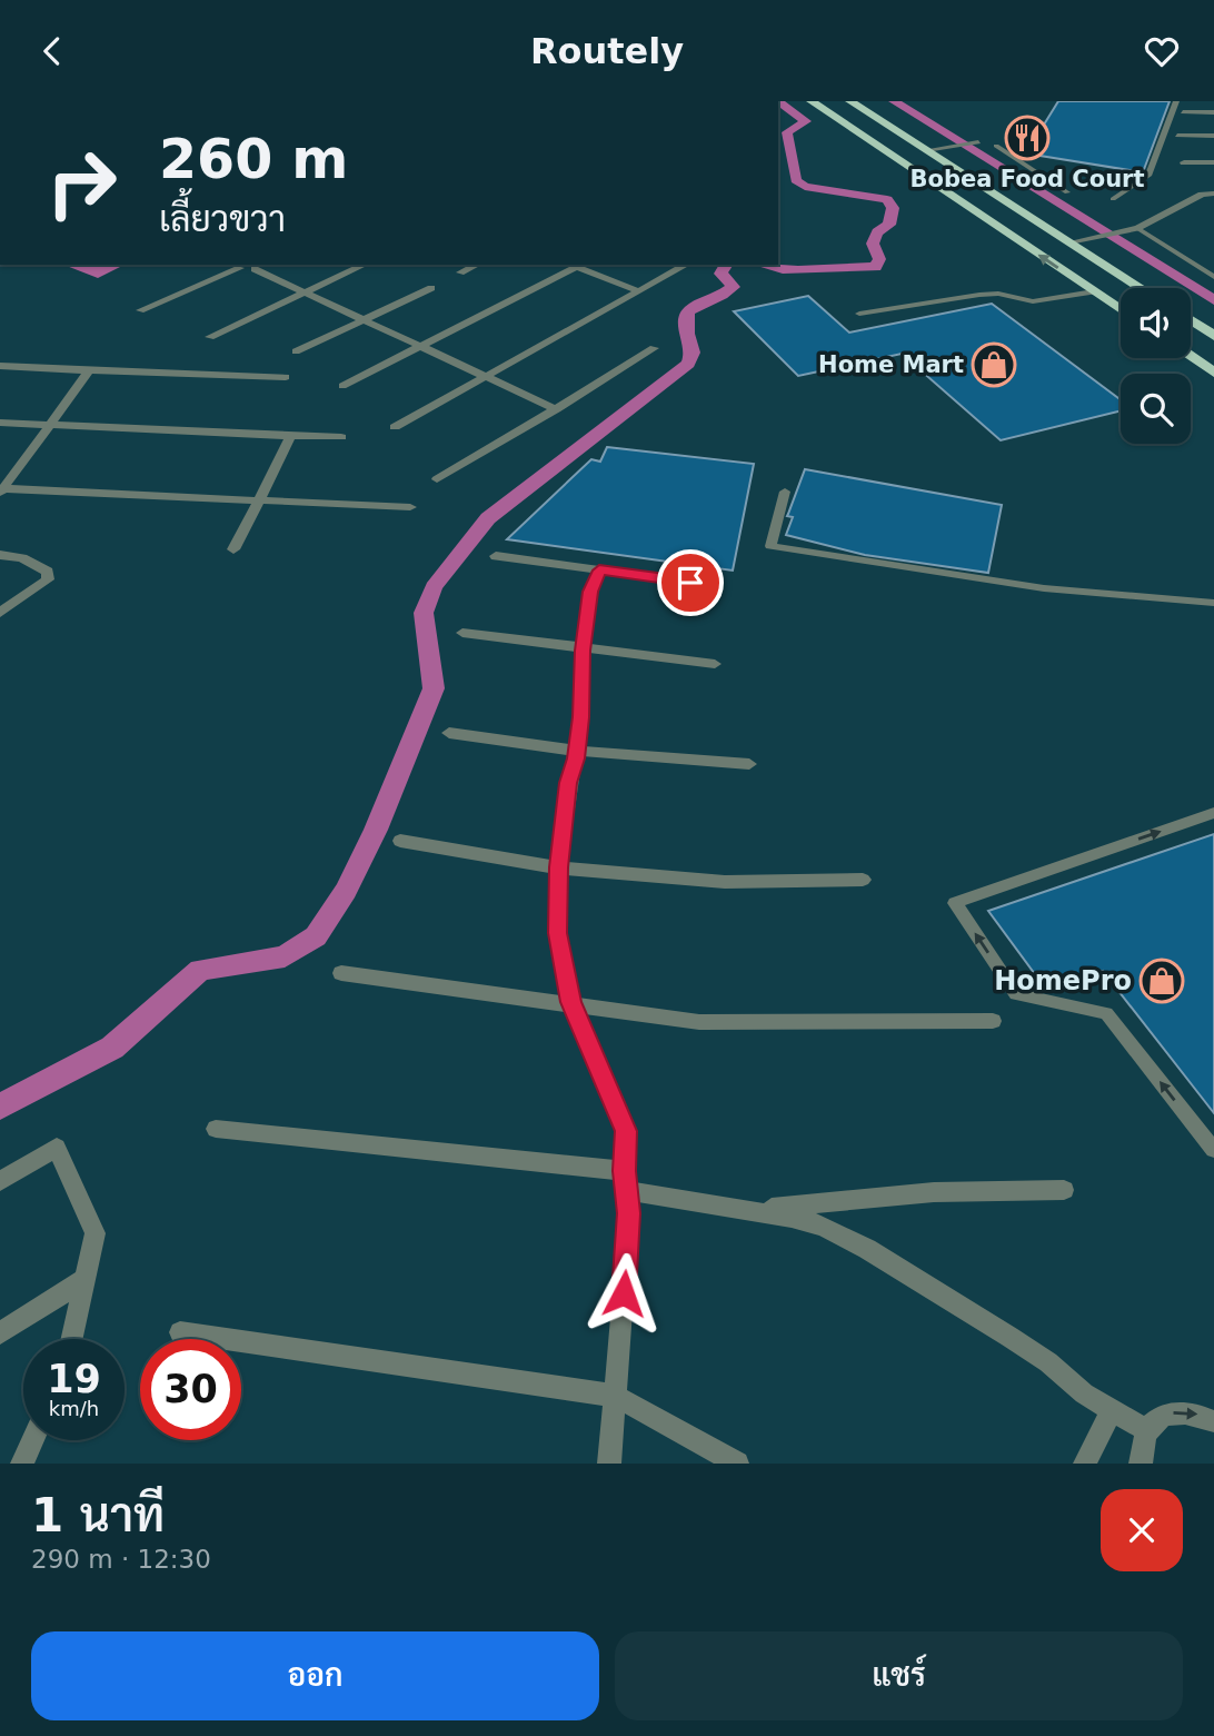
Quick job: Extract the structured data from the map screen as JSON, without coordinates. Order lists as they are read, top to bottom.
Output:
{
  "places": {
    "restaurant": ["Bobea Food Court"],
    "shop": ["Home Mart", "HomePro"]
  },
  "page": {
    "header": "Routely",
    "turn": ["260 m", "เลี้ยวขวา"],
    "speed": "19 km/h",
    "limit": "30",
    "heading": ["1 นาที", "290 m · 12:30"],
    "buttons": ["ออก", "แชร์"]
  }
}
